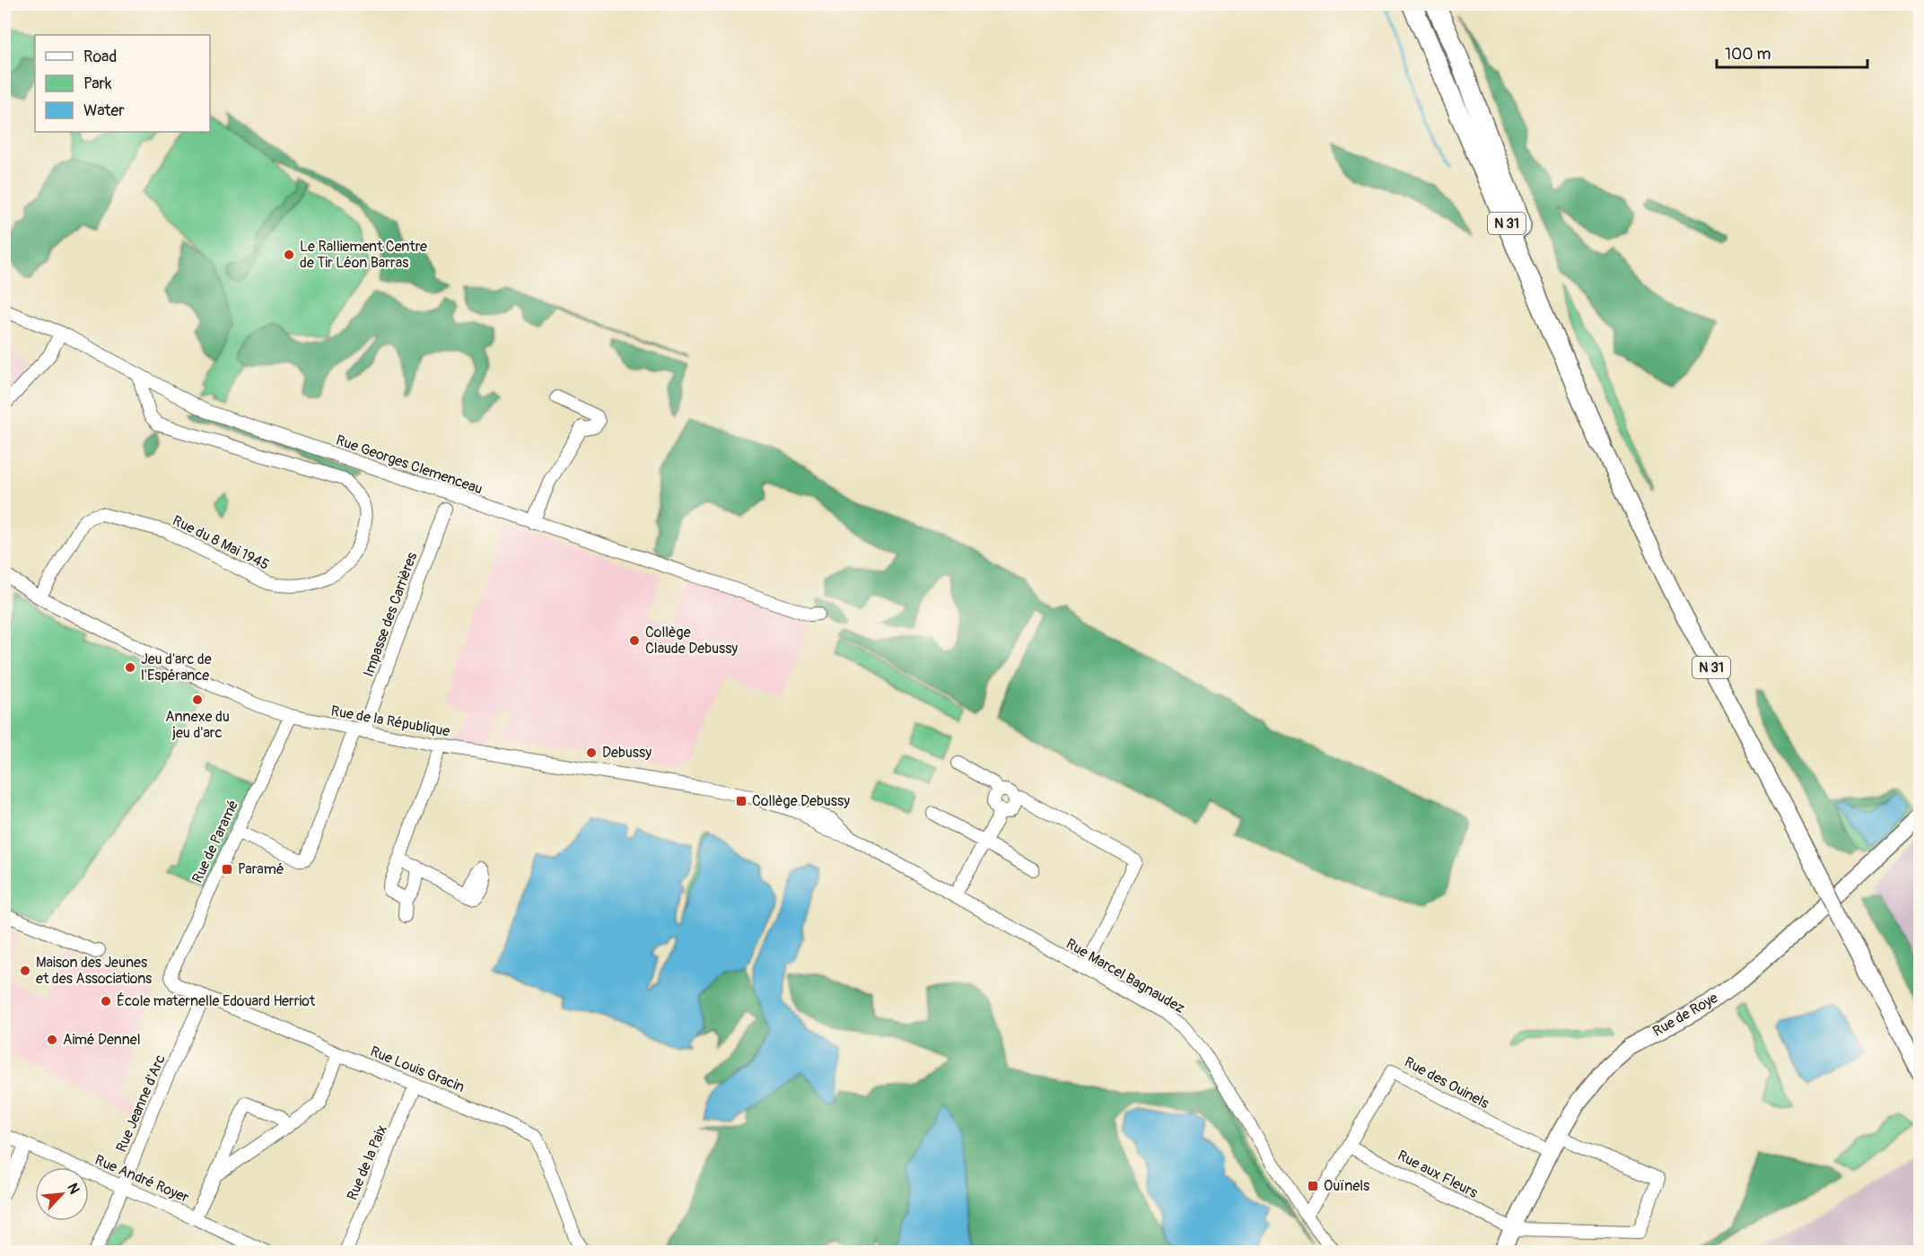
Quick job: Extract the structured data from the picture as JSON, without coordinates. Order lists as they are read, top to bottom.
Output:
{
  "streets": {
    "highway": ["N 31"],
    "main road": ["Rue de Roye"],
    "street": [
      "Rue Georges Clemenceau",
      "Rue du 8 Mai 1945",
      "Impasse des Carrières",
      "Rue de la République",
      "Rue de Paramé",
      "Rue Marcel Bagnaudez",
      "Rue Louis Gracin",
      "Rue des Ouinels",
      "Rue Jeanne d'Arc",
      "Rue de la Paix",
      "Rue aux Fleurs",
      "Rue André Royer"
    ]
  },
  "crossings": [
    ["Rue Georges Clemenceau", "Rue du 8 Mai 1945"],
    ["Rue du 8 Mai 1945", "Rue de la République"],
    ["Impasse des Carrières", "Rue de la République"],
    ["Impasse des Carrières", "Rue de Paramé"],
    ["Rue de la République", "Rue de Paramé"],
    ["Rue de la République", "Rue Marcel Bagnaudez"],
    ["Rue de Paramé", "Rue Louis Gracin"],
    ["Rue Marcel Bagnaudez", "Rue des Ouinels"],
    ["Rue de Roye", "Rue des Ouinels"],
    ["Rue de Roye", "Rue aux Fleurs"],
    ["Rue Louis Gracin", "Rue Jeanne d'Arc"],
    ["Rue Louis Gracin", "Rue de la Paix"],
    ["Rue des Ouinels", "Rue aux Fleurs"],
    ["Rue Jeanne d'Arc", "Rue André Royer"]
  ],
  "places": {
    "other": [
      "Le Ralliement Centre de Tir Léon Barras",
      "Collège Claude Debussy",
      "Jeu d'arc de l'Espérance",
      "Annexe du jeu d'arc",
      "Debussy",
      "Maison des Jeunes et des Associations",
      "École maternelle Edouard Herriot",
      "Aimé Dennel"
    ],
    "transit": ["Collège Debussy", "Paramé", "Ouïnels"]
  },
  "legend": ["Road", "Park", "Water"],
  "scale_bar": "100 m",
  "north": "top right"
}
